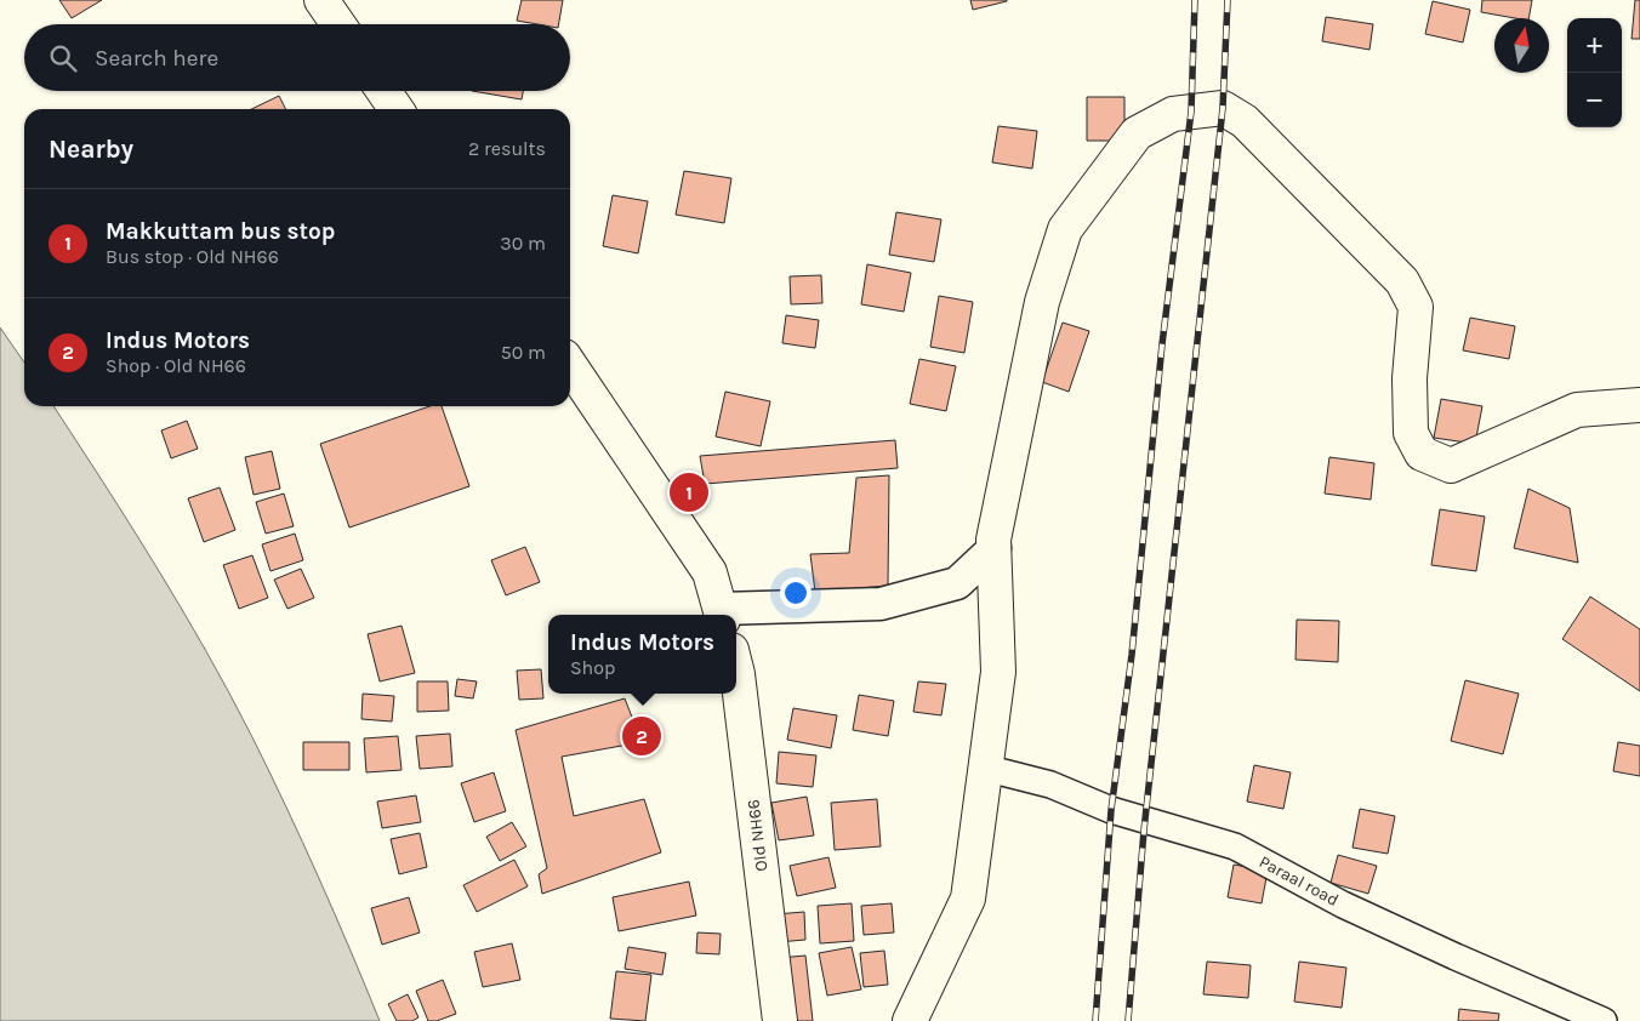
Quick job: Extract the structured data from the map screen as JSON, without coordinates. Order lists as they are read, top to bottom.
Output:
{
  "streets": {
    "main road": ["Old NH66"],
    "street": ["Paraal road"]
  },
  "north": "top",
  "page": {
    "map_buttons": ["+", "−"],
    "search": "Search here",
    "heading": ["Nearby", "2 results"],
    "list": [
      {
        "mark": "1",
        "name": "Makkuttam bus stop",
        "note": "Bus stop · Old NH66",
        "value": "30 m"
      },
      {
        "mark": "2",
        "name": "Indus Motors",
        "note": "Shop · Old NH66",
        "value": "50 m"
      }
    ],
    "pins": ["1", "2"],
    "popup": ["Indus Motors", "Shop"]
  }
}
